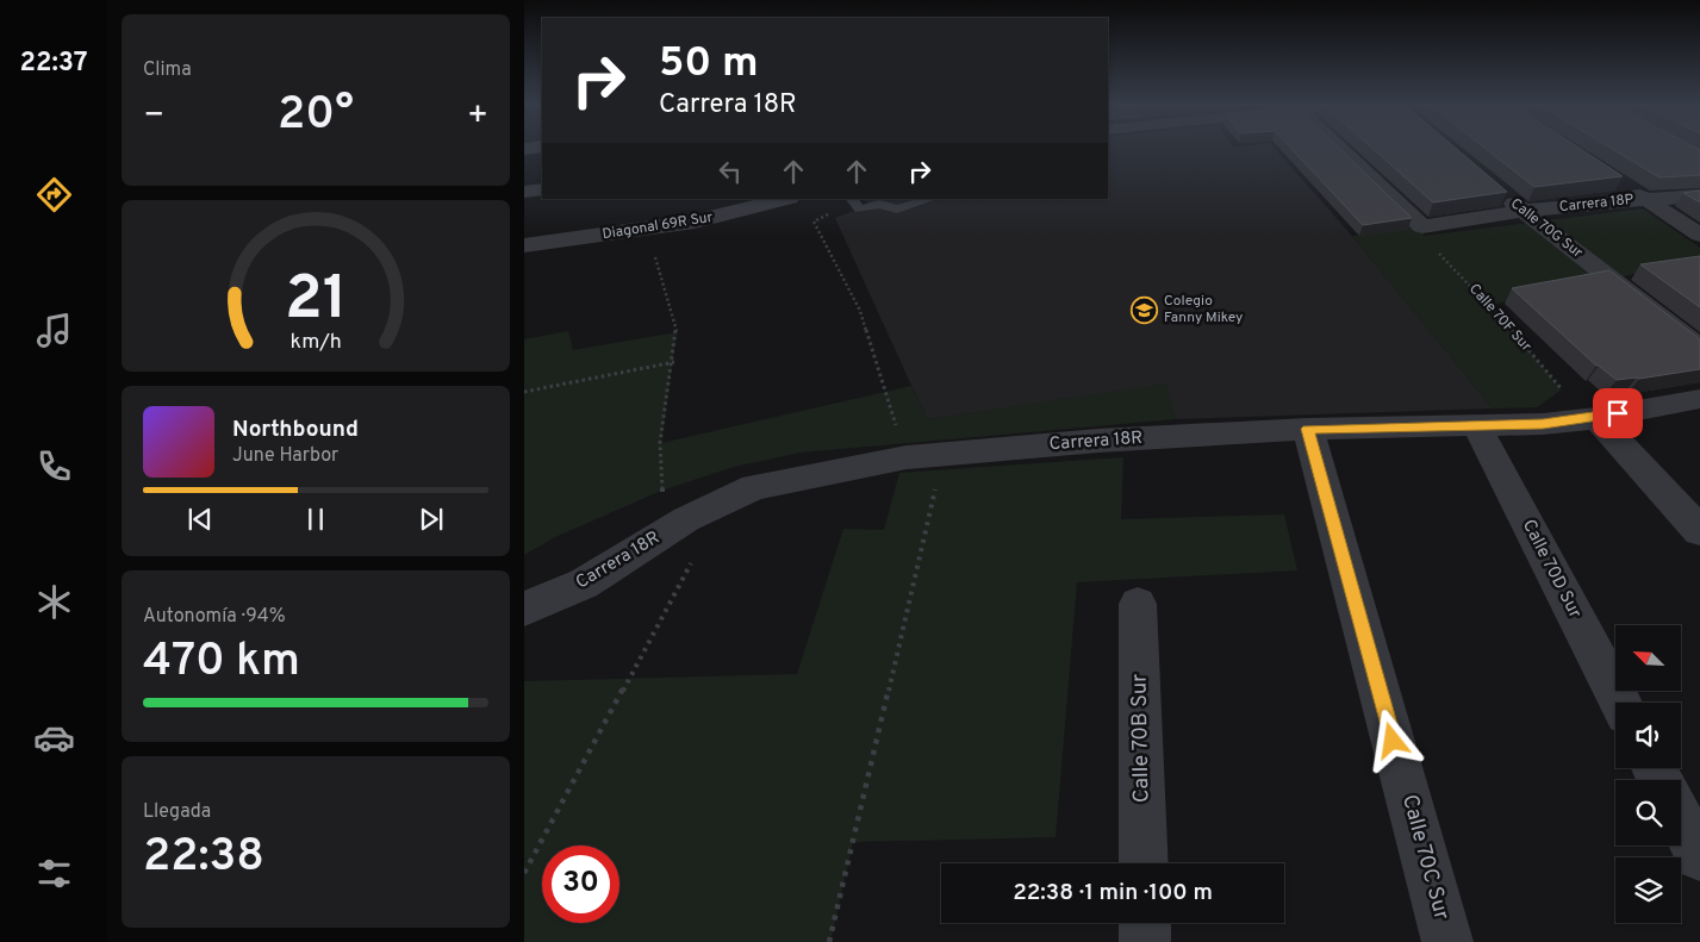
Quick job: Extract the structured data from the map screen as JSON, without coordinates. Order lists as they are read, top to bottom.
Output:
{
  "streets": {
    "street": [
      "Carrera 18P",
      "Diagonal 69R Sur",
      "Calle 70G Sur",
      "Carrera 18R",
      "Calle 70D Sur",
      "Calle 70B Sur",
      "Calle 70C Sur"
    ],
    "path": ["Calle 70F Sur"]
  },
  "crossings": [
    ["Carrera 18P", "Calle 70G Sur"],
    ["Carrera 18P", "Calle 70F Sur"],
    ["Calle 70F Sur", "Carrera 18R"],
    ["Carrera 18R", "Calle 70D Sur"],
    ["Carrera 18R", "Calle 70C Sur"]
  ],
  "places": {
    "school or university": ["Colegio Fanny Mikey"]
  },
  "north": "top left",
  "page": {
    "tabs": "22:37",
    "tile": [
      "Clima",
      ["Autonomía · 94%", "470 km"],
      ["Llegada", "22:38"]
    ],
    "turn": ["50 m", "Carrera 18R"],
    "heat": ["−", "20°", "+"],
    "song": ["Northbound", "June Harbor"],
    "limit": "30",
    "trip": "22:38 · 1 min · 100 m",
    "gauge": ["21", "km/h"]
  }
}
